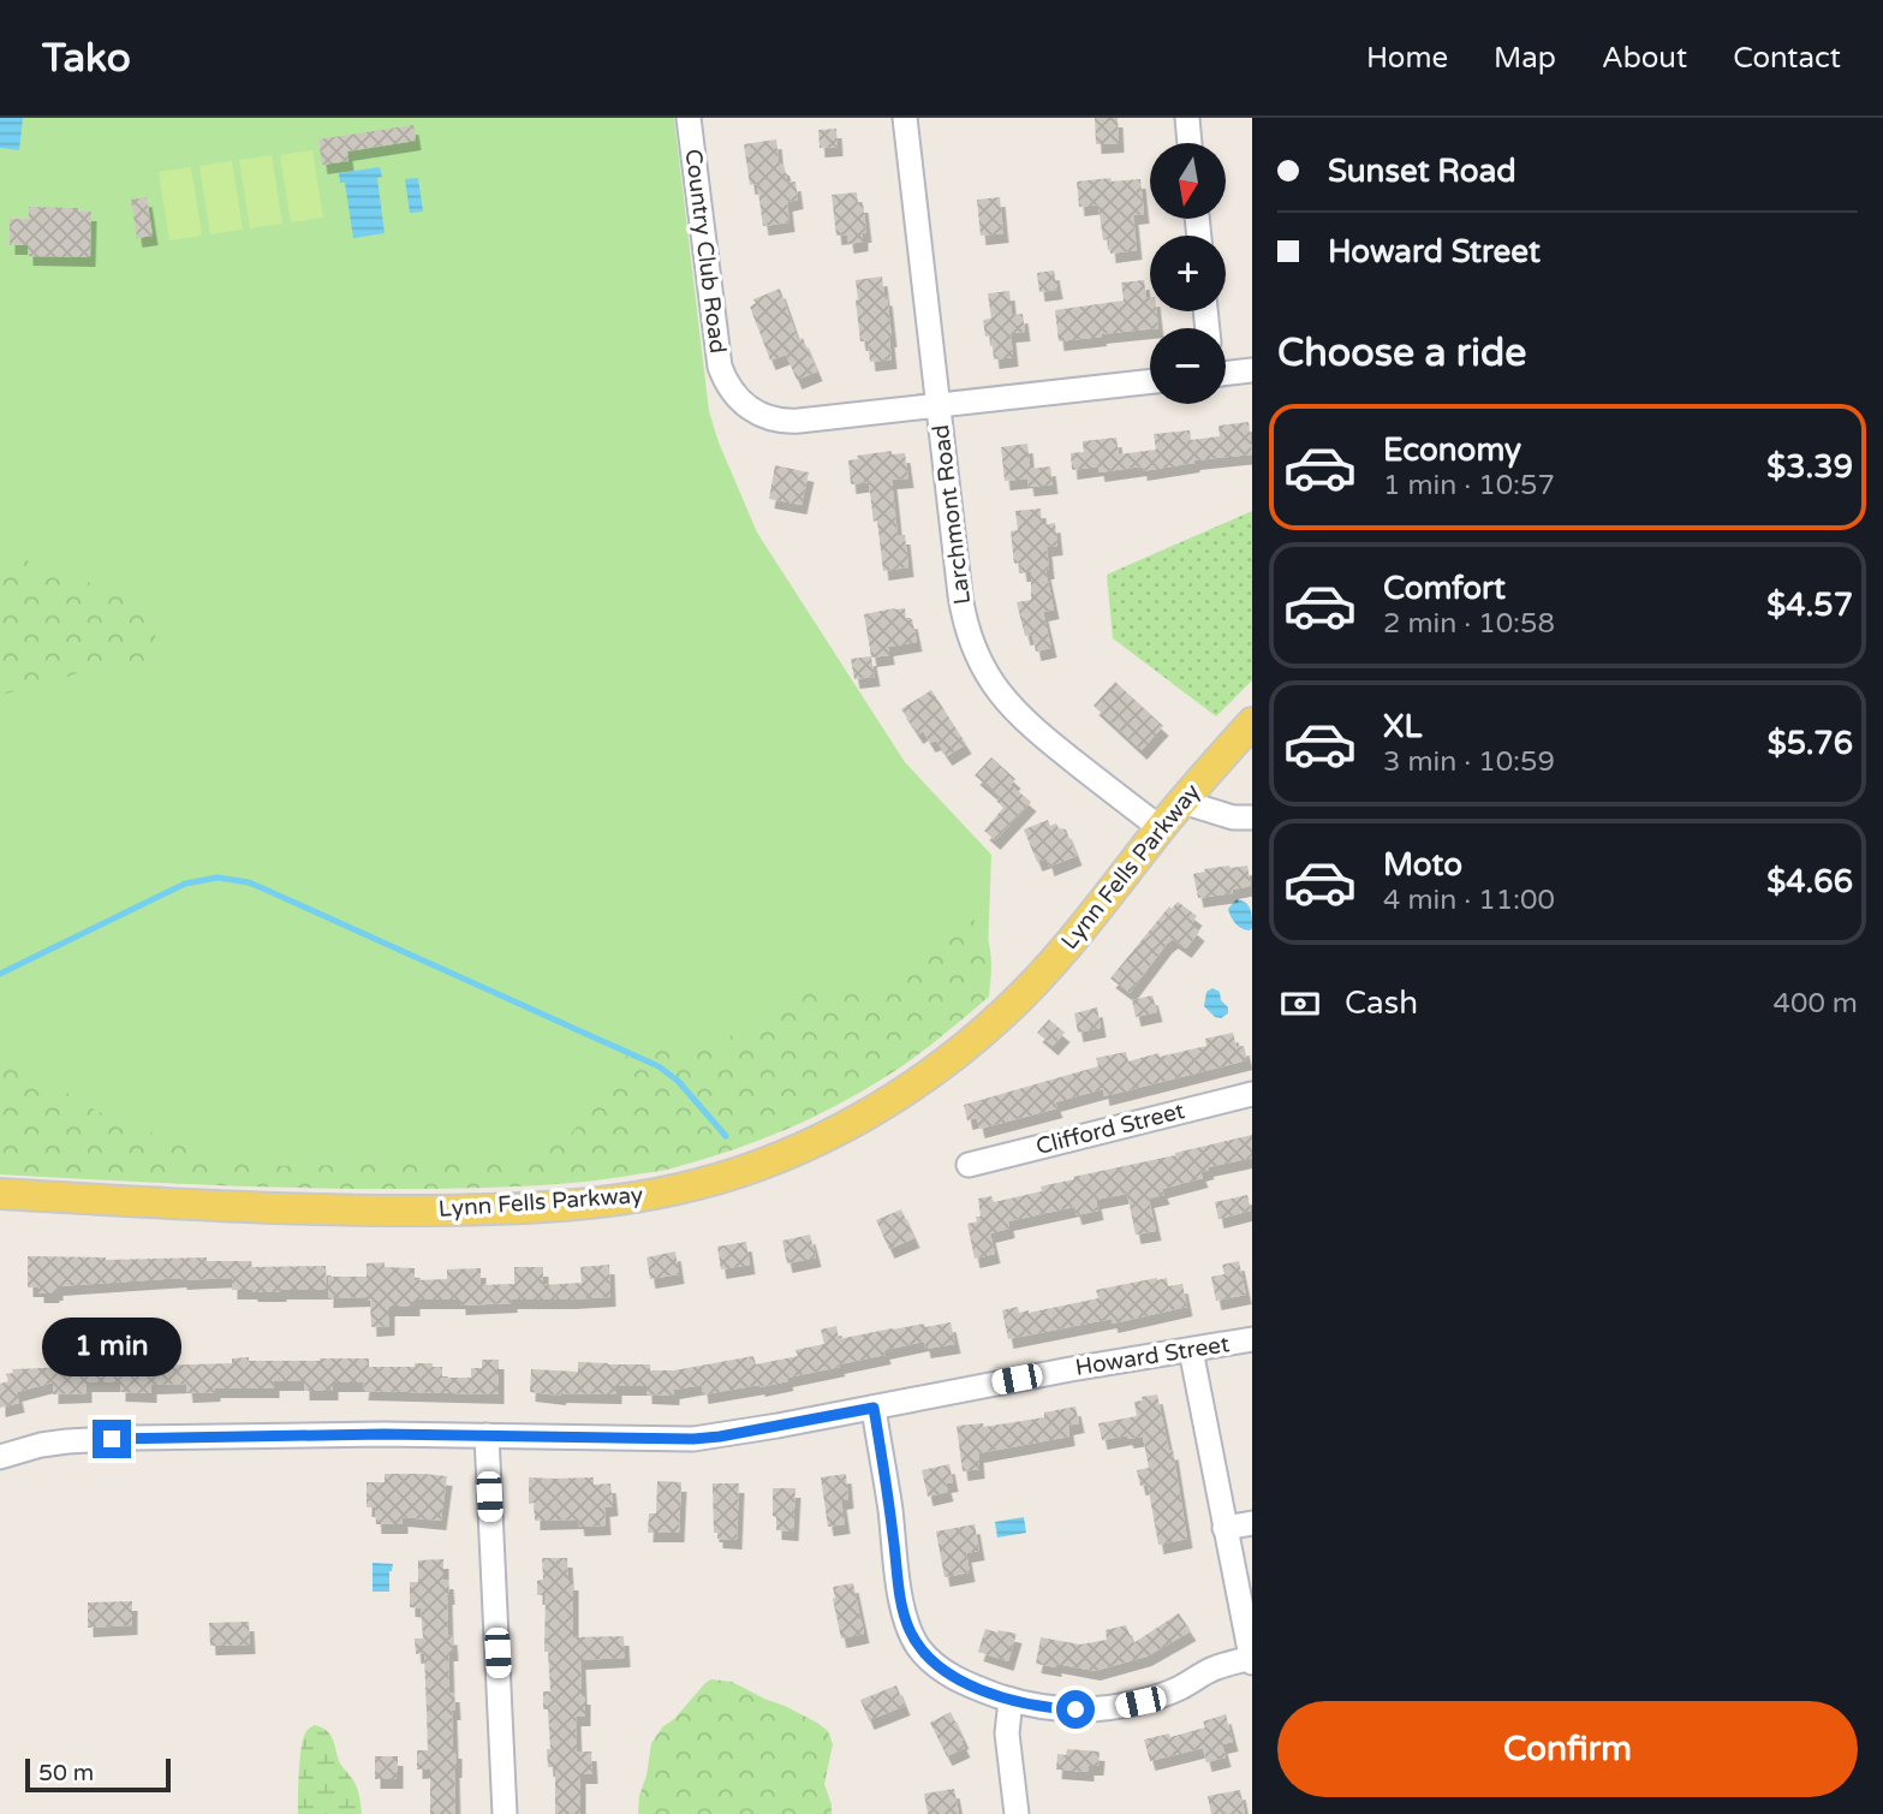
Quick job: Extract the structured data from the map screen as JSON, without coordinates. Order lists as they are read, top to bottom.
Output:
{
  "streets": {
    "main road": ["Lynn Fells Parkway"],
    "street": [
      "Country Club Road",
      "Larchmont Road",
      "Clifford Street",
      "Howard Street"
    ]
  },
  "crossings": [
    ["Country Club Road", "Larchmont Road"],
    ["Larchmont Road", "Lynn Fells Parkway"]
  ],
  "scale_bar": "50 m",
  "north": "bottom",
  "page": {
    "header": "Tako",
    "nav": [
      "Home",
      "Map",
      "About",
      "Contact"
    ],
    "banner": ["Sunset Road", "Howard Street"],
    "map_buttons": ["+", "−"],
    "heading": "Choose a ride",
    "list": [
      {
        "name": "Economy",
        "note": "1 min · 10:57",
        "value": "$3.39"
      },
      {
        "name": "Comfort",
        "note": "2 min · 10:58",
        "value": "$4.57"
      },
      {
        "name": "XL",
        "note": "3 min · 10:59",
        "value": "$5.76"
      },
      {
        "name": "Moto",
        "note": "4 min · 11:00",
        "value": "$4.66"
      }
    ],
    "pay": ["Cash", "400 m"],
    "bubble": "1 min",
    "buttons": "Confirm",
    "scale": "50 m"
  }
}
